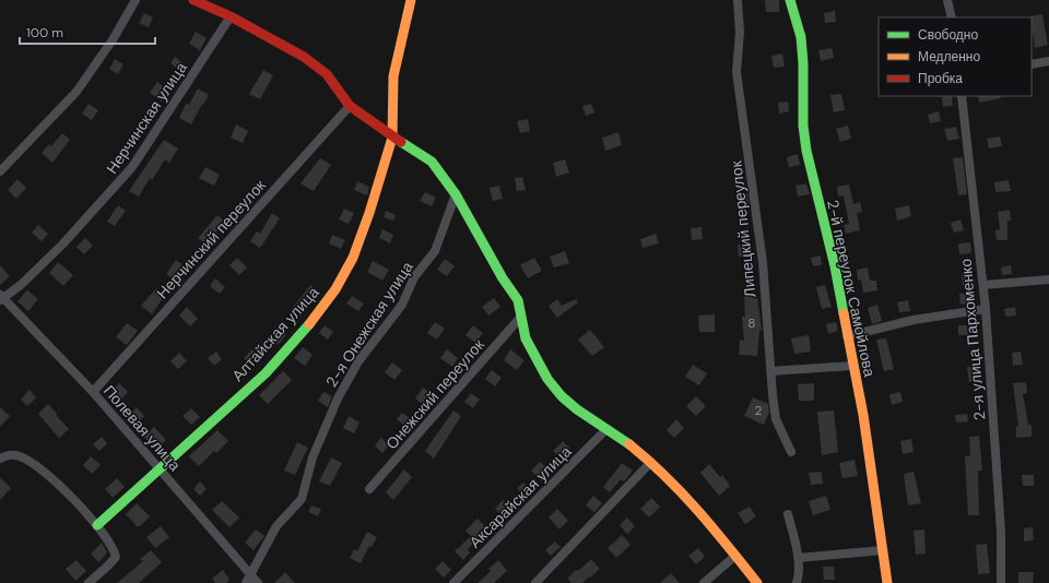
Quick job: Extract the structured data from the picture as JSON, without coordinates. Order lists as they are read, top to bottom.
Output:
{
  "streets": {
    "street": [
      "Нерчинская улица",
      "Липецкий переулок",
      "Нерчинский переулок",
      "2-й переулок Самойлова",
      "2-я Онежская улица",
      "Алтайская улица",
      "2-я улица Пархоменко",
      "Онежский переулок",
      "Полевая улица",
      "Аксарайская улица"
    ]
  },
  "crossings": [
    ["Нерчинская улица", "Полевая улица"],
    ["Нерчинский переулок", "Полевая улица"],
    ["2-я Онежская улица", "Полевая улица"],
    ["Алтайская улица", "Полевая улица"]
  ],
  "house_numbers": ["8", "2"],
  "legend": ["Свободно", "Медленно", "Пробка"],
  "scale_bar": "100 m"
}
